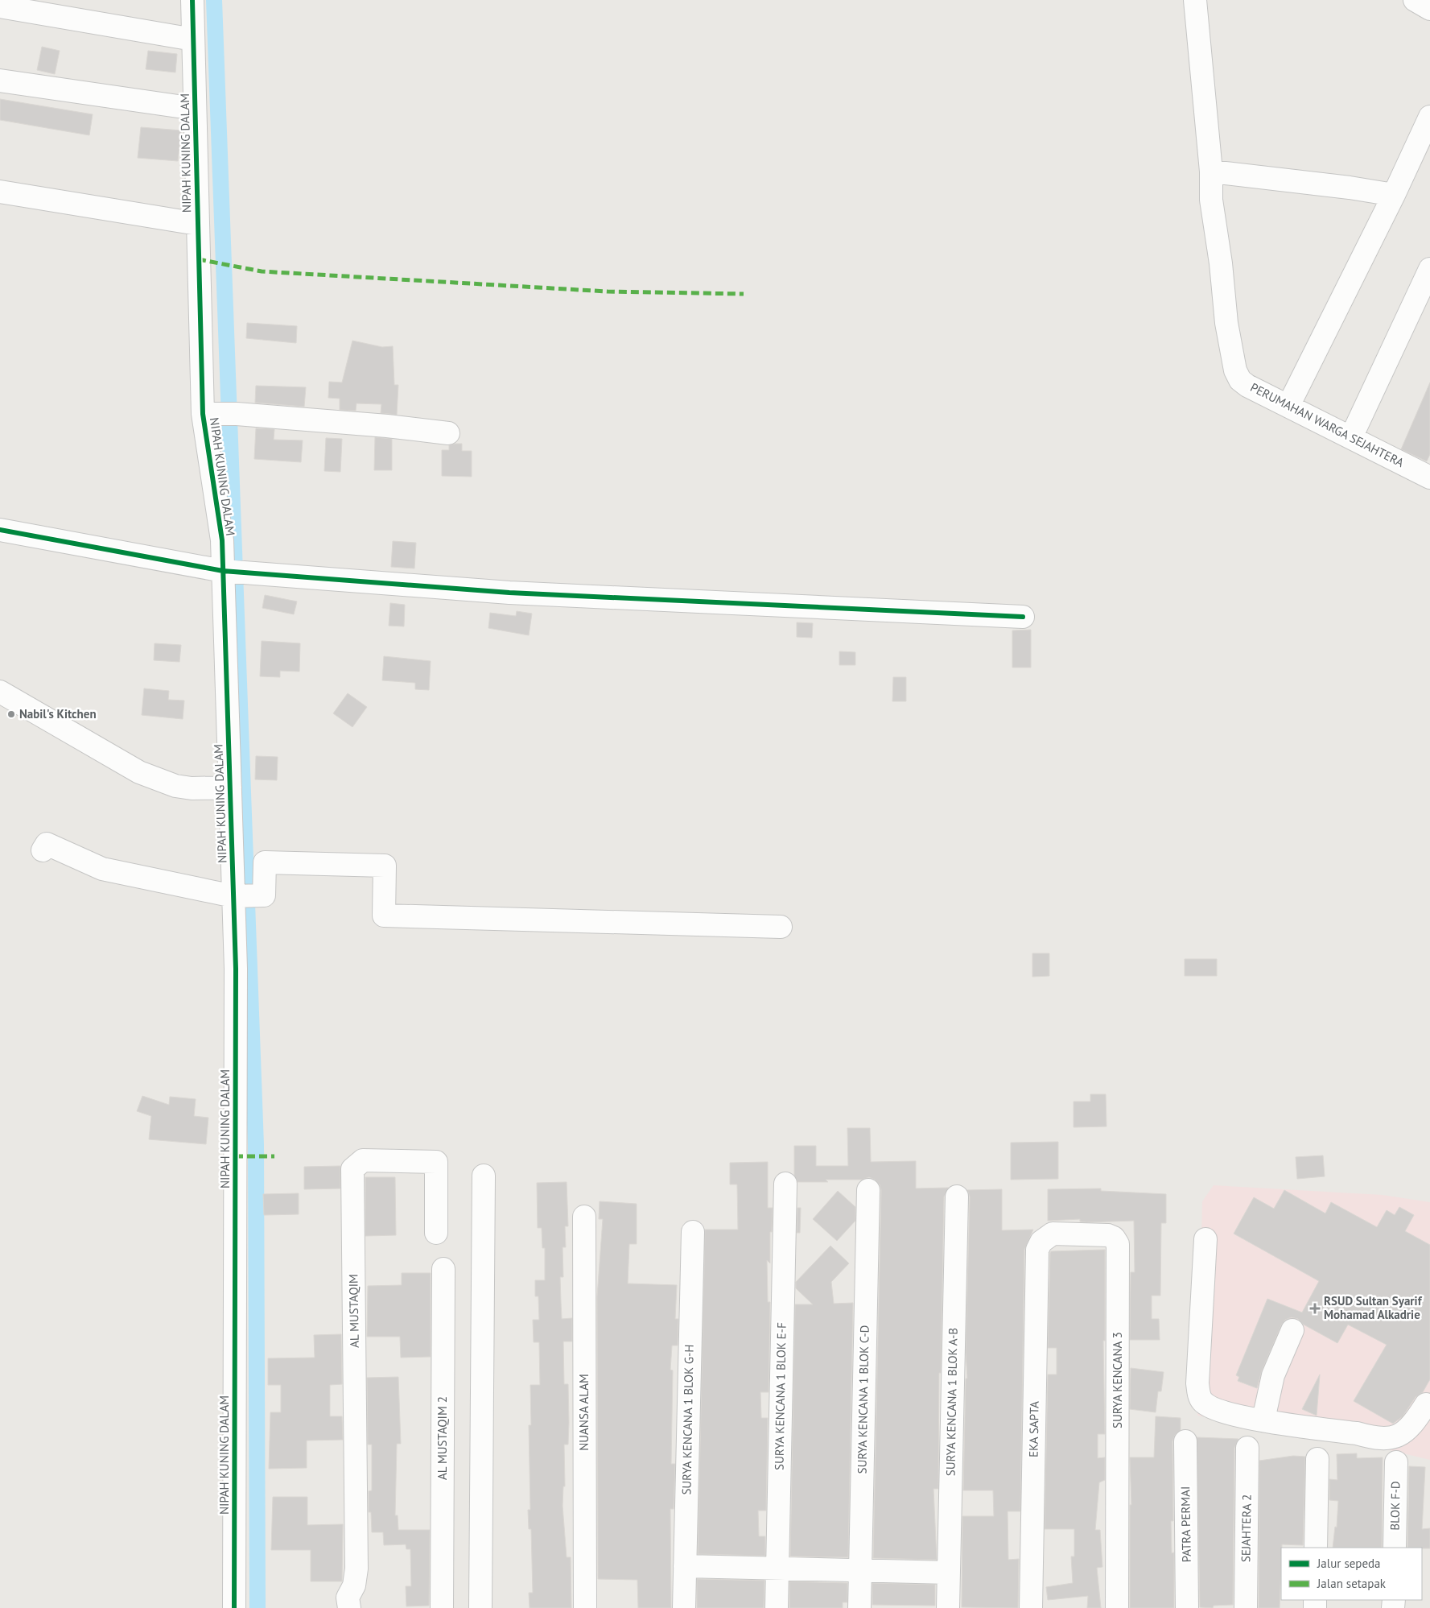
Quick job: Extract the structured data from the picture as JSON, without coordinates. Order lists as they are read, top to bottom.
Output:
{
  "streets": {
    "street": [
      "NIPAH KUNING DALAM",
      "PERUMAHAN WARGA SEJAHTERA",
      "AL MUSTAQIM",
      "SURYA KENCANA 3",
      "SURYA KENCANA 1 BLOK E-F",
      "SURYA KENCANA 1 BLOK C-D",
      "SURYA KENCANA 1 BLOK A-B",
      "NUANSA ALAM",
      "SURYA KENCANA 1 BLOK G-H",
      "EKA SAPTA",
      "AL MUSTAQIM 2",
      "BLOK F-D",
      "PATRA PERMAI",
      "SEJAHTERA 2"
    ]
  },
  "crossings": [
    ["SURYA KENCANA 3", "EKA SAPTA"]
  ],
  "places": {
    "other": ["Nabil's Kitchen"],
    "health": ["RSUD Sultan Syarif Mohamad Alkadrie"]
  },
  "legend": ["Jalur sepeda", "Jalan setapak"]
}
